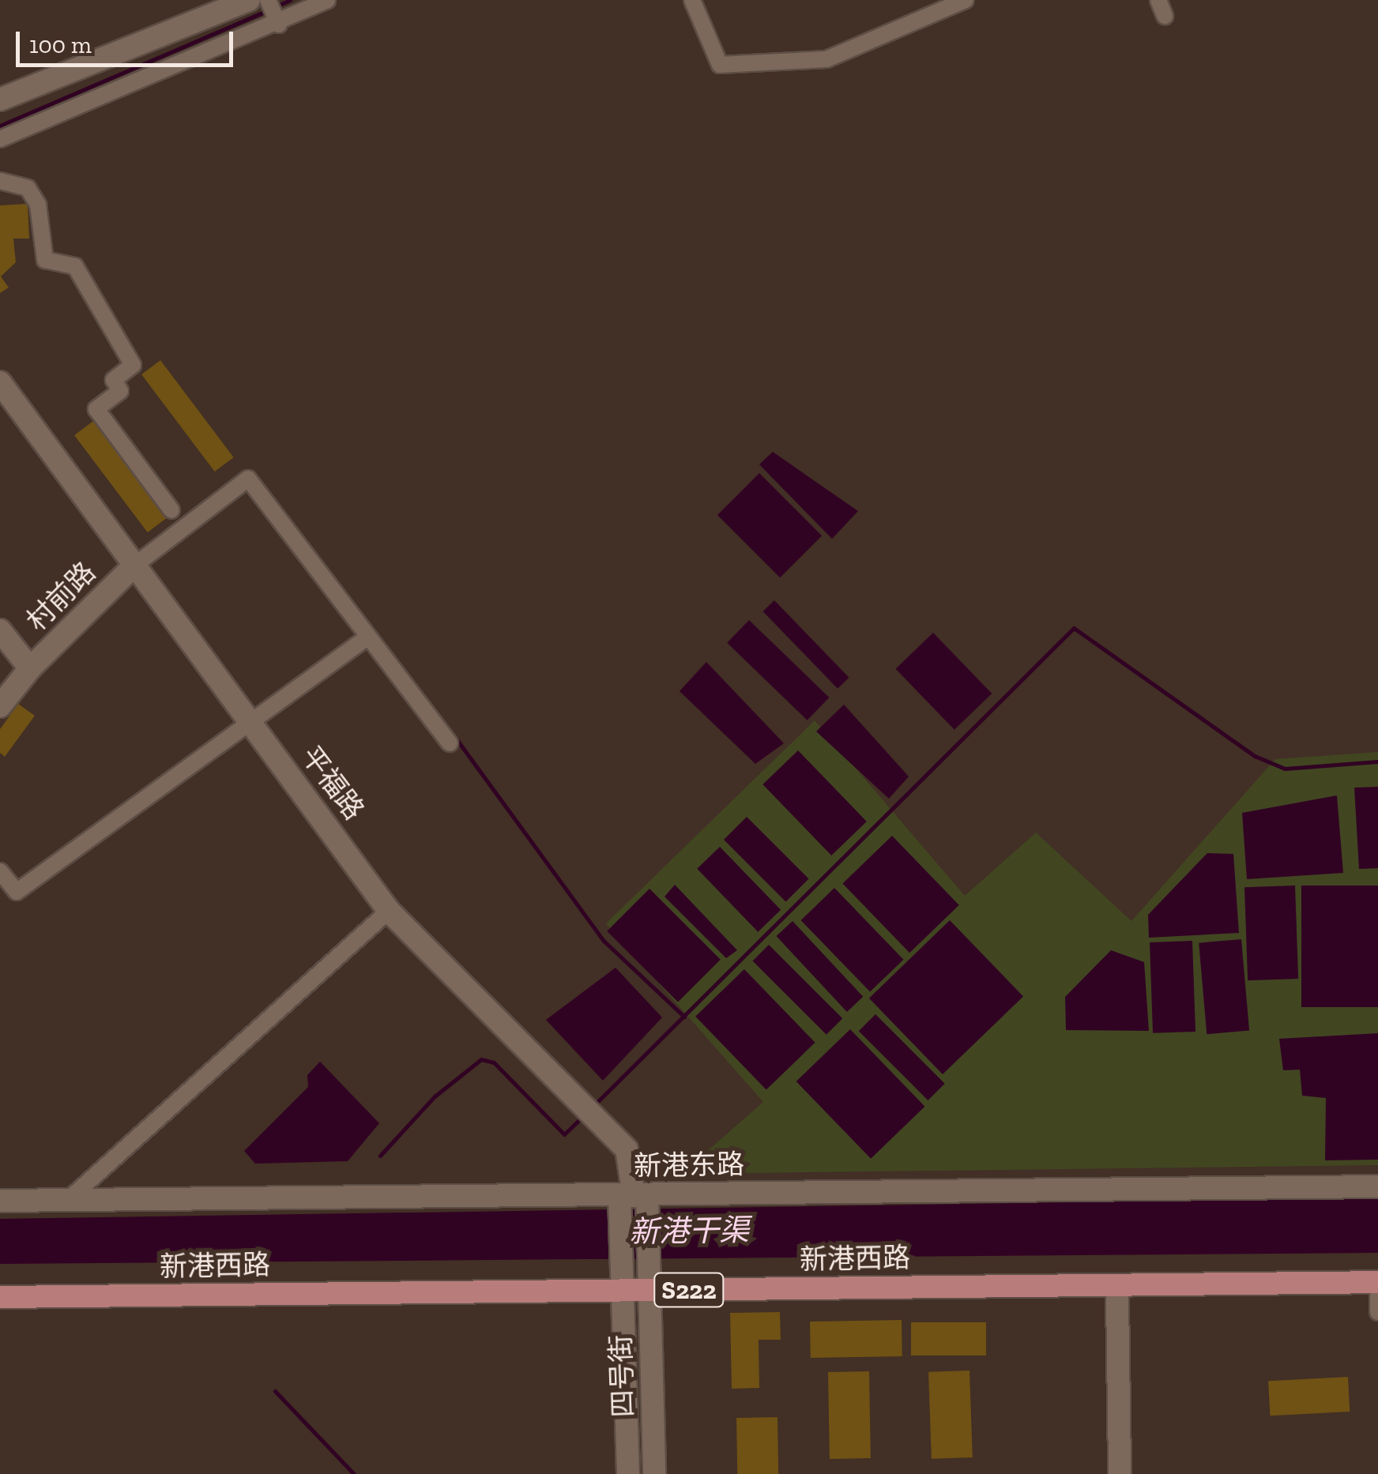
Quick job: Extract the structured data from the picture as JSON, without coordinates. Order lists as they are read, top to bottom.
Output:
{
  "streets": {
    "main road": [
      "村前路",
      "平福路",
      "新港东路",
      "新港西路",
      "S222",
      "四号街"
    ]
  },
  "crossings": [
    ["村前路", "平福路"],
    ["平福路", "新港东路"],
    ["平福路", "四号街"],
    ["新港东路", "四号街"]
  ],
  "water": ["新港干渠"],
  "scale_bar": "100 m"
}
